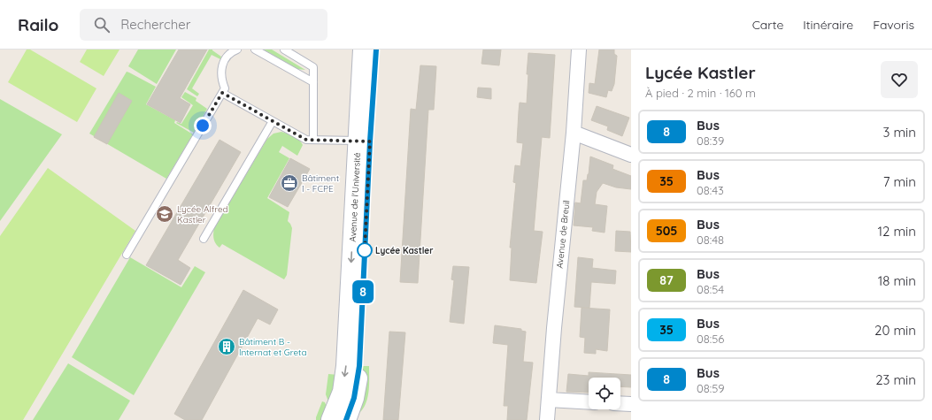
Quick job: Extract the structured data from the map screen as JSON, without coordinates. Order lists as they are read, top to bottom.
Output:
{
  "streets": {
    "street": ["Avenue de l'Université", "Avenue de Breuil"]
  },
  "places": {
    "office": ["Bâtiment I - FCPE"],
    "school or university": ["Lycée Alfred Kastler"],
    "other": ["Lycée Kastler"],
    "building": ["Bâtiment B - Internat et Greta"]
  },
  "lines": ["bus line 8"],
  "page": {
    "header": "Railo",
    "search": "Rechercher",
    "nav": ["Carte", "Itinéraire", "Favoris"],
    "on_map": "8",
    "heading": ["Lycée Kastler", "À pied · 2 min · 160 m"],
    "list": [
      {
        "mark": "8",
        "name": "Bus",
        "note": "08:39",
        "value": "3 min"
      },
      {
        "mark": "35",
        "name": "Bus",
        "note": "08:43",
        "value": "7 min"
      },
      {
        "mark": "505",
        "name": "Bus",
        "note": "08:48",
        "value": "12 min"
      },
      {
        "mark": "87",
        "name": "Bus",
        "note": "08:54",
        "value": "18 min"
      },
      {
        "mark": "35",
        "name": "Bus",
        "note": "08:56",
        "value": "20 min"
      },
      {
        "mark": "8",
        "name": "Bus",
        "note": "08:59",
        "value": "23 min"
      }
    ]
  }
}
